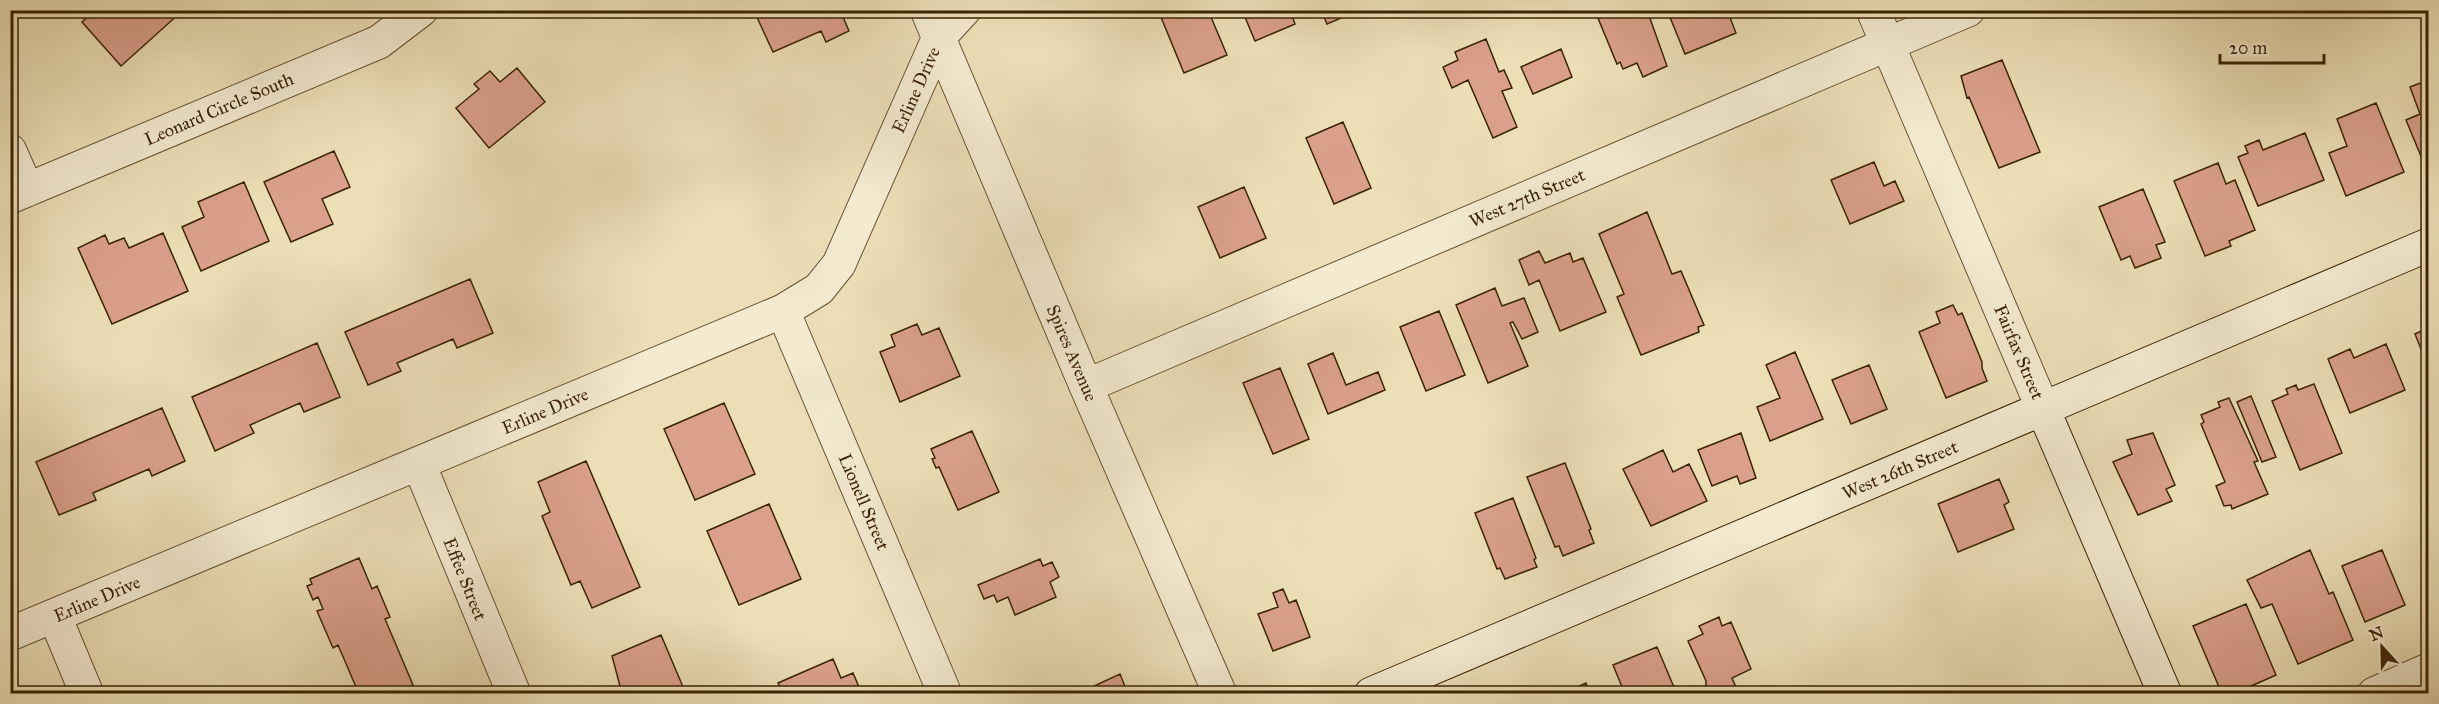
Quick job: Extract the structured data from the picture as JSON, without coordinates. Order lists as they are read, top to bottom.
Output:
{
  "streets": {
    "street": [
      "Erline Drive",
      "Leonard Circle South",
      "West 27th Street",
      "Fairfax Street",
      "Spires Avenue",
      "West 26th Street",
      "Lionell Street",
      "Effee Street"
    ]
  },
  "crossings": [
    ["Erline Drive", "Spires Avenue"],
    ["Erline Drive", "Lionell Street"],
    ["Erline Drive", "Effee Street"],
    ["West 27th Street", "Fairfax Street"],
    ["West 27th Street", "Spires Avenue"],
    ["Fairfax Street", "West 26th Street"]
  ],
  "scale_bar": "20 m",
  "north": "top"
}
